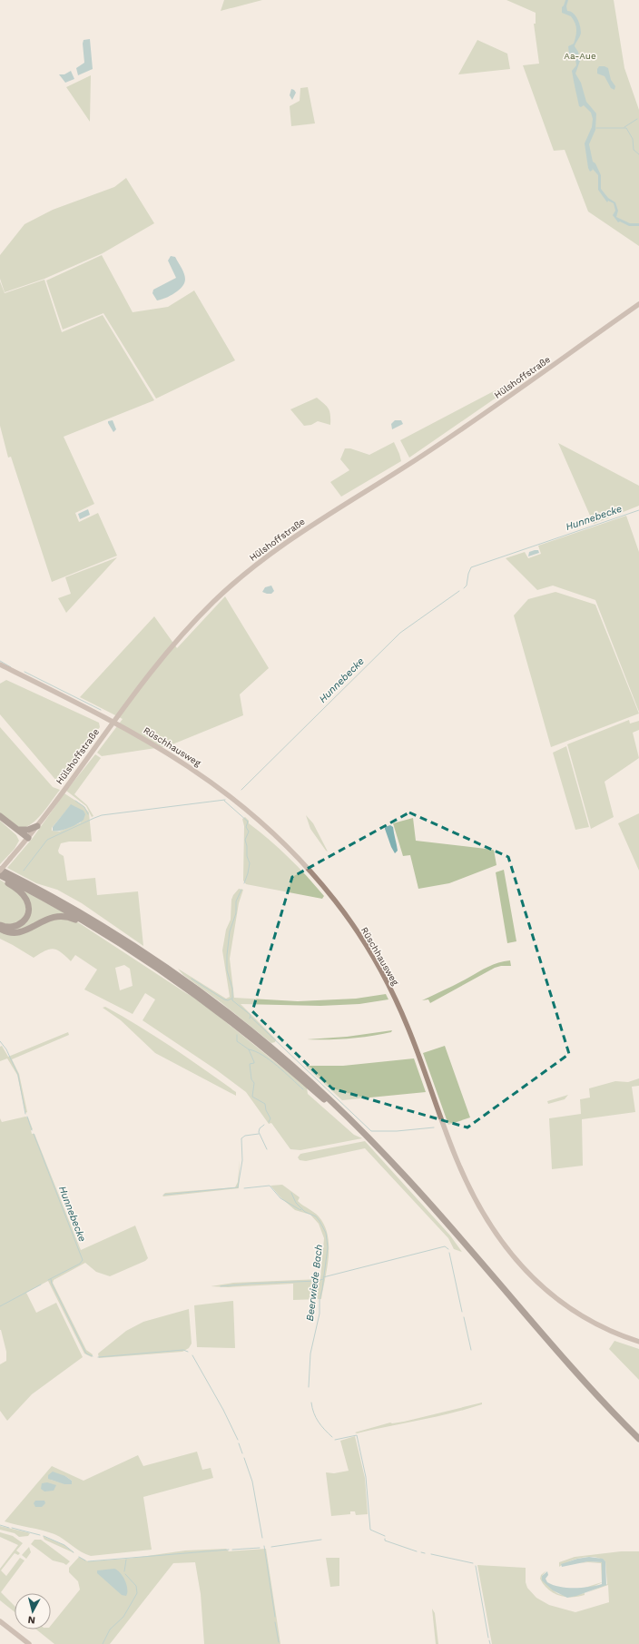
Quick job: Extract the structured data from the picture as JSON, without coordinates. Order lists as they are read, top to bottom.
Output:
{
  "streets": {
    "main road": ["Hülshoffstraße", "Rüschhausweg"]
  },
  "crossings": [
    ["Hülshoffstraße", "Rüschhausweg"]
  ],
  "water": ["Hunnebecke", "Beerwiede Bach"],
  "parks": ["Aa-Aue"],
  "north": "bottom"
}
